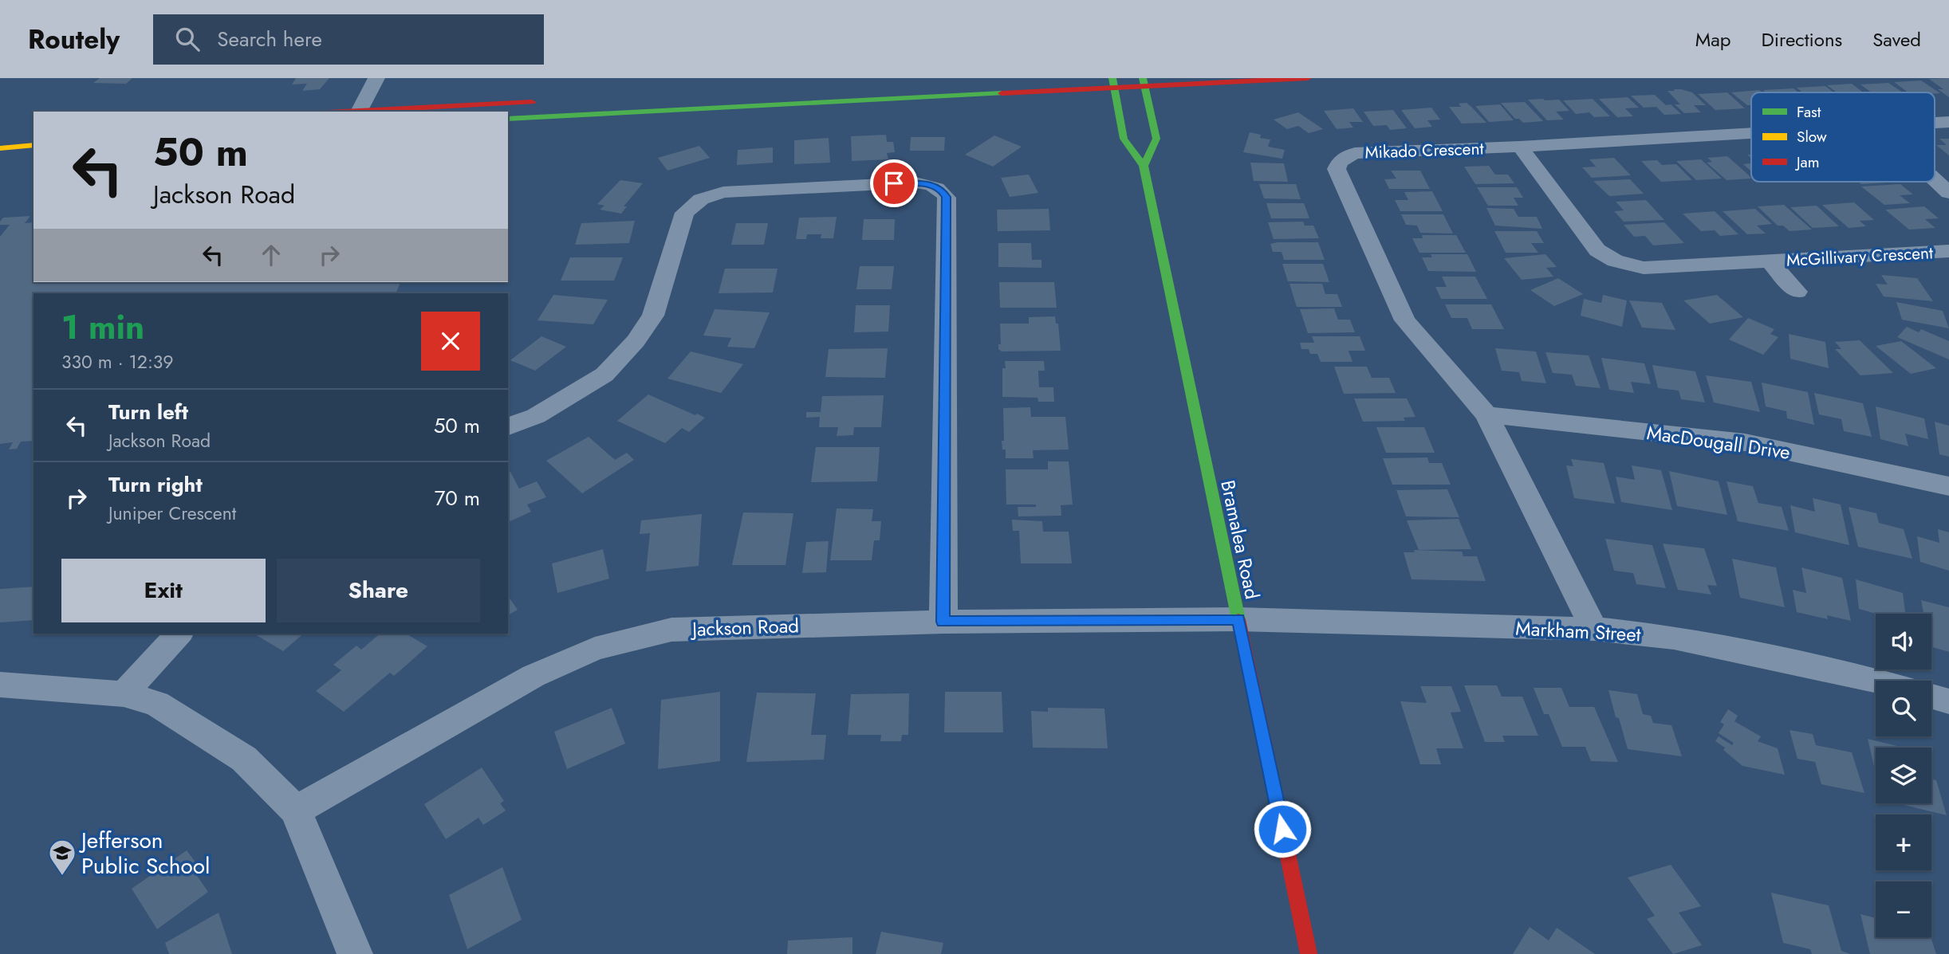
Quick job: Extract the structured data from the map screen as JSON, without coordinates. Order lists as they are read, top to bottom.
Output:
{
  "streets": {
    "main road": ["Bramalea Road"],
    "street": [
      "Mikado Crescent",
      "McGillivary Crescent",
      "MacDougall Drive",
      "Jackson Road",
      "Markham Street"
    ]
  },
  "crossings": [
    ["Mikado Crescent", "McGillivary Crescent"],
    ["Mikado Crescent", "MacDougall Drive"],
    ["Mikado Crescent", "Markham Street"],
    ["Bramalea Road", "Jackson Road"],
    ["Bramalea Road", "Markham Street"],
    ["Jackson Road", "Markham Street"]
  ],
  "places": {
    "school or university": ["Jefferson Public School"]
  },
  "legend": ["Fast", "Slow", "Jam"],
  "page": {
    "header": "Routely",
    "search": "Search here",
    "nav": ["Map", "Directions", "Saved"],
    "turn": ["50 m", "Jackson Road"],
    "heading": ["1 min", "330 m · 12:39"],
    "list": [
      {
        "name": "Turn left",
        "note": "Jackson Road",
        "value": "50 m"
      },
      {
        "name": "Turn right",
        "note": "Juniper Crescent",
        "value": "70 m"
      }
    ],
    "buttons": ["Exit", "Share"],
    "map_buttons": ["+", "−"]
  }
}
